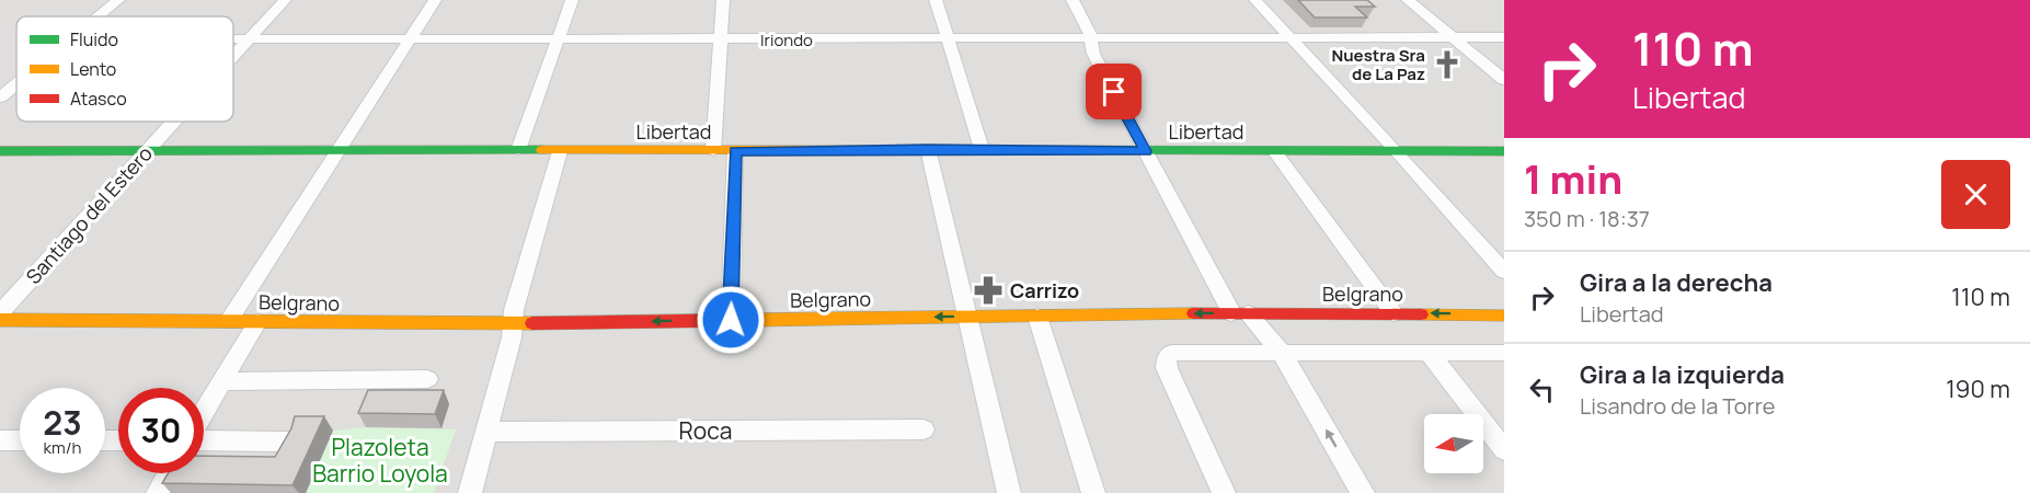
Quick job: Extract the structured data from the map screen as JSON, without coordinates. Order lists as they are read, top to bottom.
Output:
{
  "streets": {
    "street": [
      "Iriondo",
      "Libertad",
      "Santiago del Estero",
      "Belgrano",
      "Roca"
    ]
  },
  "crossings": [
    ["Iriondo", "Santiago del Estero"],
    ["Libertad", "Santiago del Estero"]
  ],
  "one_way": ["Belgrano"],
  "parks": ["Plazoleta Barrio Loyola"],
  "places": {
    "church": ["Nuestra Sra de La Paz"],
    "pharmacy": ["Carrizo"]
  },
  "legend": ["Fluido", "Lento", "Atasco"],
  "north": "left",
  "page": {
    "turn": ["110 m", "Libertad"],
    "heading": ["1 min", "350 m · 18:37"],
    "list": [
      {
        "name": "Gira a la derecha",
        "note": "Libertad",
        "value": "110 m"
      },
      {
        "name": "Gira a la izquierda",
        "note": "Lisandro de la Torre",
        "value": "190 m"
      }
    ],
    "speed": "23 km/h",
    "limit": "30"
  }
}
